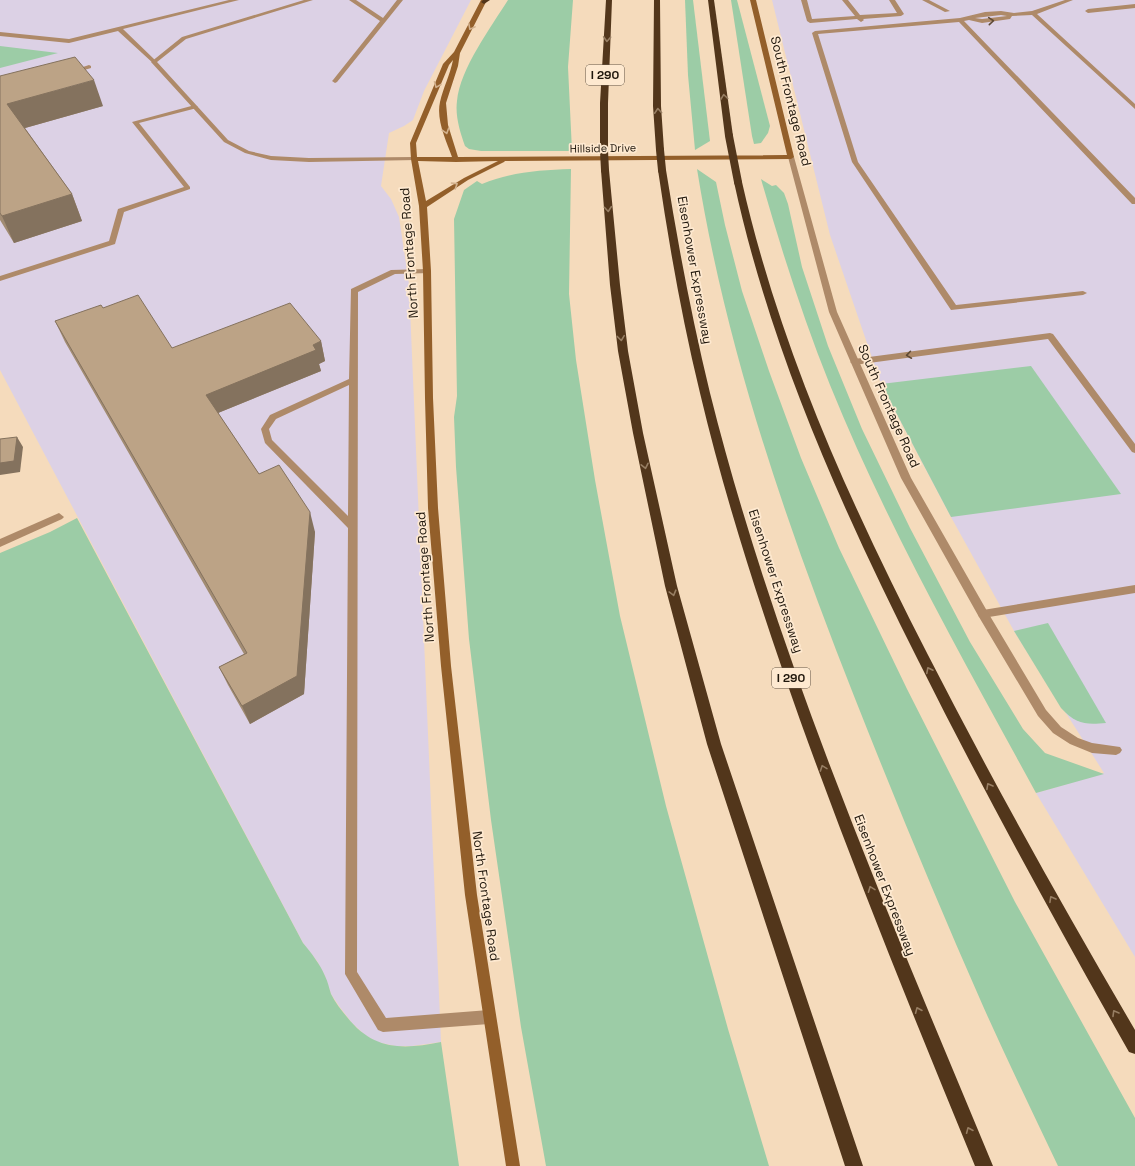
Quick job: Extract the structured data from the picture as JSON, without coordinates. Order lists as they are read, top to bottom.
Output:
{
  "streets": {
    "highway": ["I 290", "Eisenhower Expressway"],
    "main road": ["South Frontage Road", "Hillside Drive", "North Frontage Road"]
  },
  "crossings": [
    ["South Frontage Road", "Hillside Drive"],
    ["Hillside Drive", "North Frontage Road"]
  ]
}
